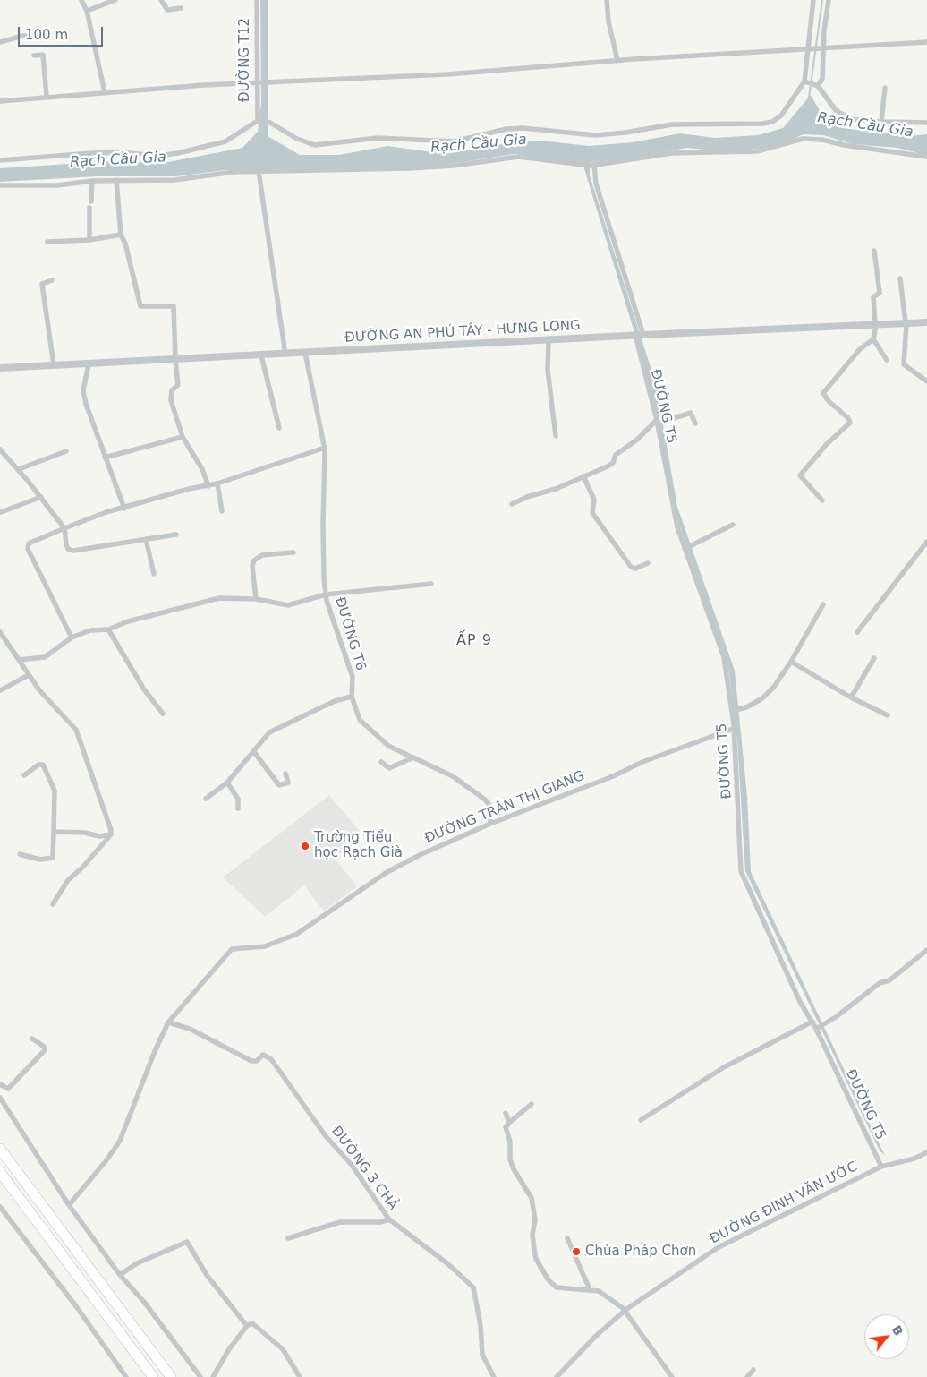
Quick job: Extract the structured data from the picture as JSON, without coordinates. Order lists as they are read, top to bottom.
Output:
{
  "streets": {
    "street": [
      "ĐƯỜNG T12",
      "ĐƯỜNG AN PHÚ TÂY - HƯNG LONG",
      "ĐƯỜNG T5",
      "ĐƯỜNG T6",
      "ĐƯỜNG TRẦN THỊ GIANG",
      "ĐƯỜNG 3 CHẢ",
      "ĐƯỜNG ĐINH VĂN ƯỚC"
    ]
  },
  "crossings": [
    ["ĐƯỜNG AN PHÚ TÂY - HƯNG LONG", "ĐƯỜNG T5"],
    ["ĐƯỜNG AN PHÚ TÂY - HƯNG LONG", "ĐƯỜNG T6"],
    ["ĐƯỜNG T5", "ĐƯỜNG TRẦN THỊ GIANG"],
    ["ĐƯỜNG T5", "ĐƯỜNG ĐINH VĂN ƯỚC"],
    ["ĐƯỜNG T6", "ĐƯỜNG TRẦN THỊ GIANG"],
    ["ĐƯỜNG TRẦN THỊ GIANG", "ĐƯỜNG 3 CHẢ"]
  ],
  "districts": ["ẤP 9"],
  "water": ["Rạch Cầu Gia"],
  "places": ["Trường Tiểu học Rạch Già", "Chùa Pháp Chơn"],
  "scale_bar": "100 m",
  "north": "top right"
}
